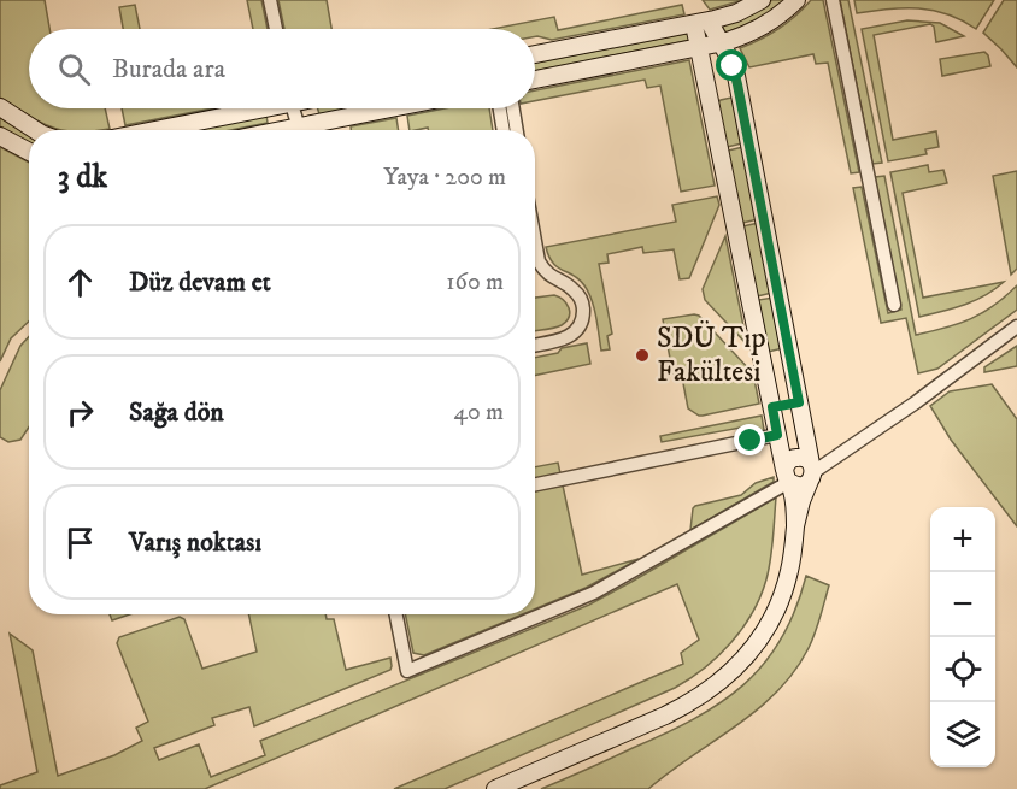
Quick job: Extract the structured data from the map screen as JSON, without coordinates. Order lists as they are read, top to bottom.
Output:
{
  "places": ["SDÜ Tıp Fakültesi"],
  "page": {
    "search": "Burada ara",
    "heading": ["3 dk", "Yaya · 200 m"],
    "list": [
      ["Düz devam et", "160 m"],
      ["Sağa dön", "40 m"],
      "Varış noktası"
    ],
    "map_buttons": ["+", "−"]
  }
}
